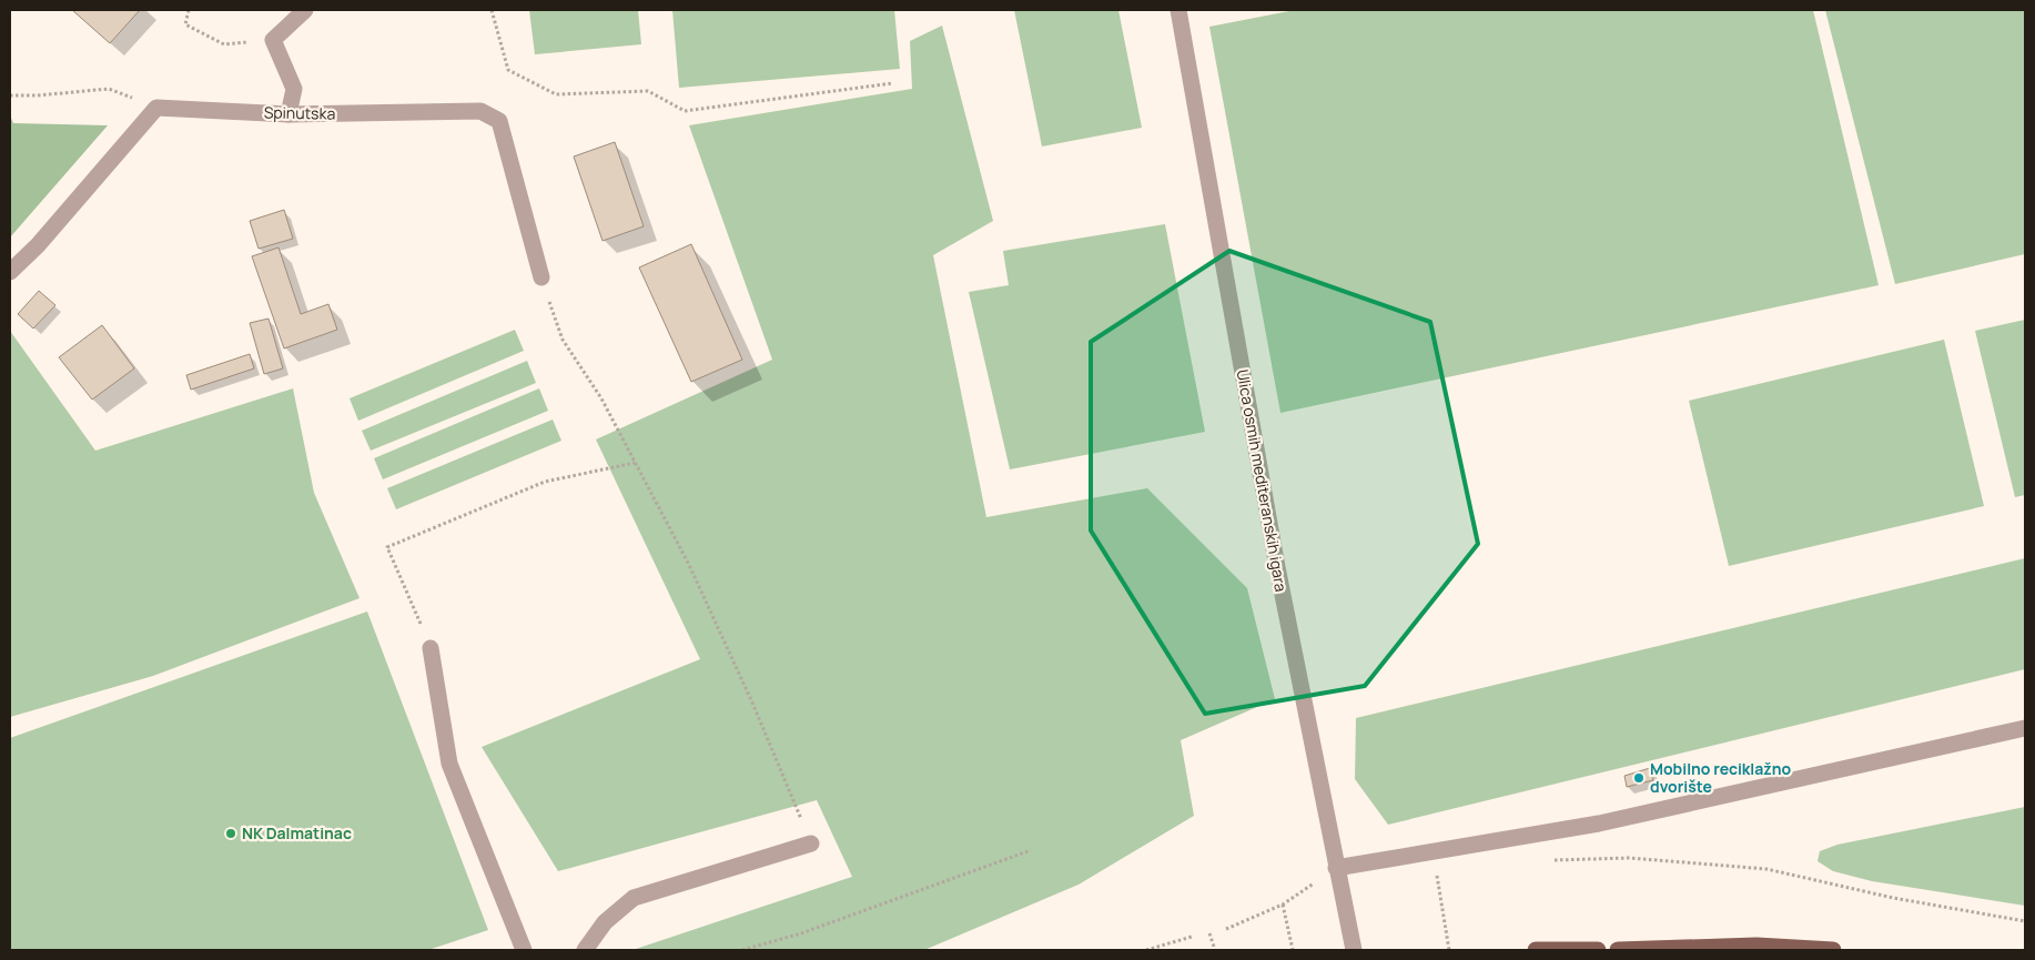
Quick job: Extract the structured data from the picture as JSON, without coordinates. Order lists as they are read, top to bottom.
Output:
{
  "streets": {
    "street": ["Spinutska", "Ulica osmih mediteranskih igara"]
  },
  "places": ["Mobilno reciklažno dvorište", "NK Dalmatinac"]
}
